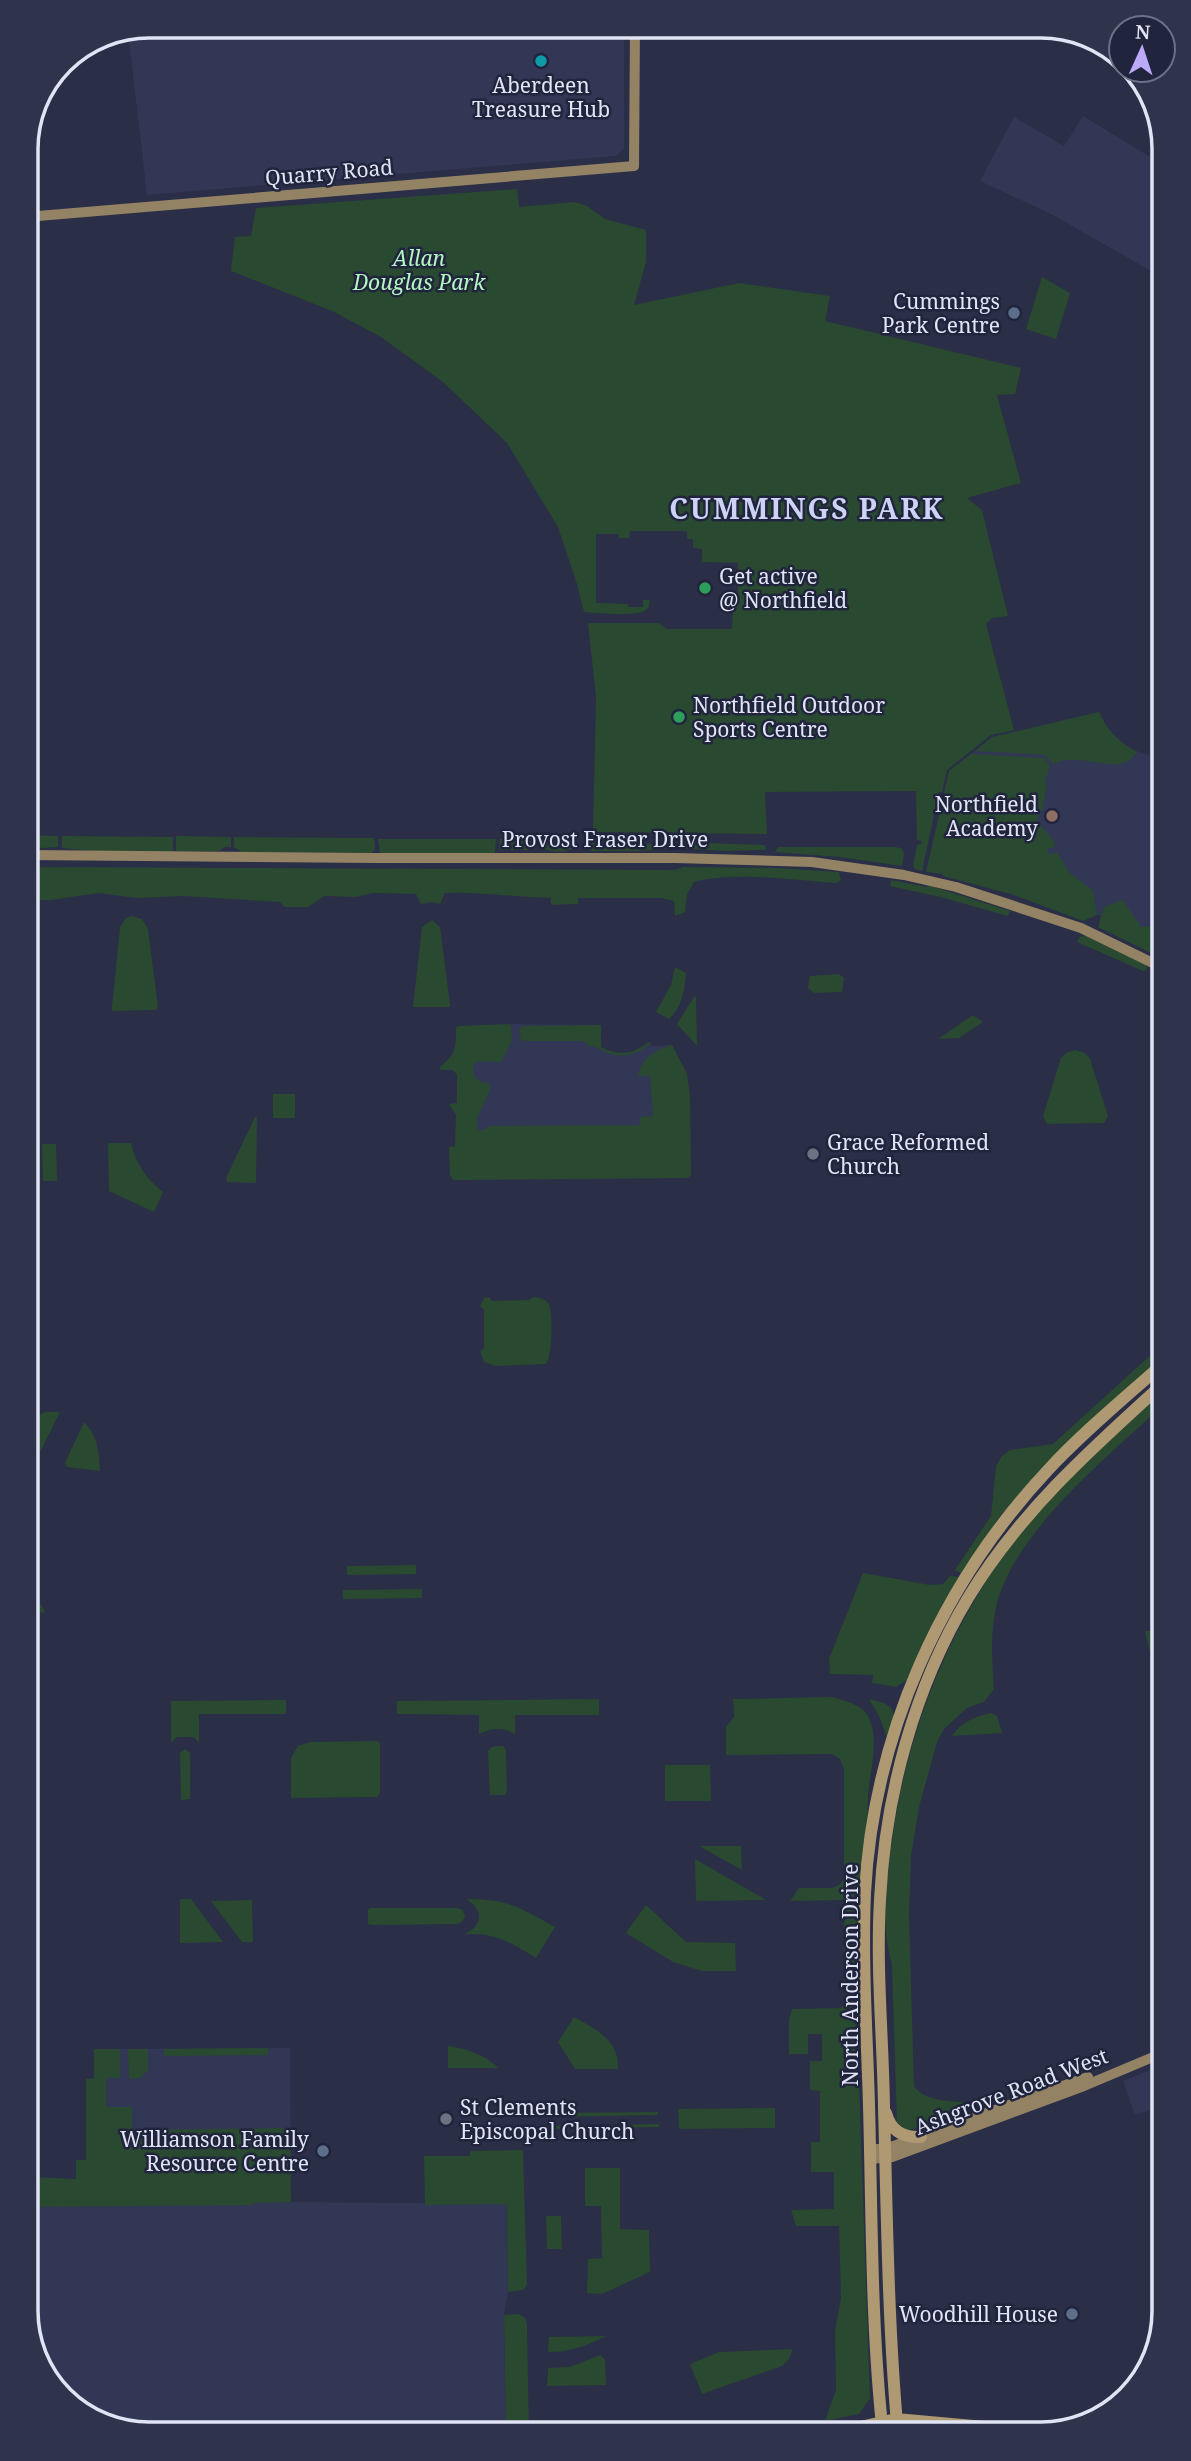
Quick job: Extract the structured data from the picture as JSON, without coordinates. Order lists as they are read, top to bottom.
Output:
{
  "streets": {
    "main road": ["North Anderson Drive"],
    "street": ["Quarry Road", "Provost Fraser Drive", "Ashgrove Road West"]
  },
  "crossings": [
    ["North Anderson Drive", "Ashgrove Road West"]
  ],
  "districts": ["CUMMINGS PARK"],
  "parks": ["Allan Douglas Park"],
  "places": [
    "Aberdeen Treasure Hub",
    "Cummings Park Centre",
    "Get active @ Northfield",
    "Northfield Outdoor Sports Centre",
    "Northfield Academy",
    "Grace Reformed Church",
    "St Clements Episcopal Church",
    "Williamson Family Resource Centre",
    "Woodhill House"
  ],
  "north": "top"
}
